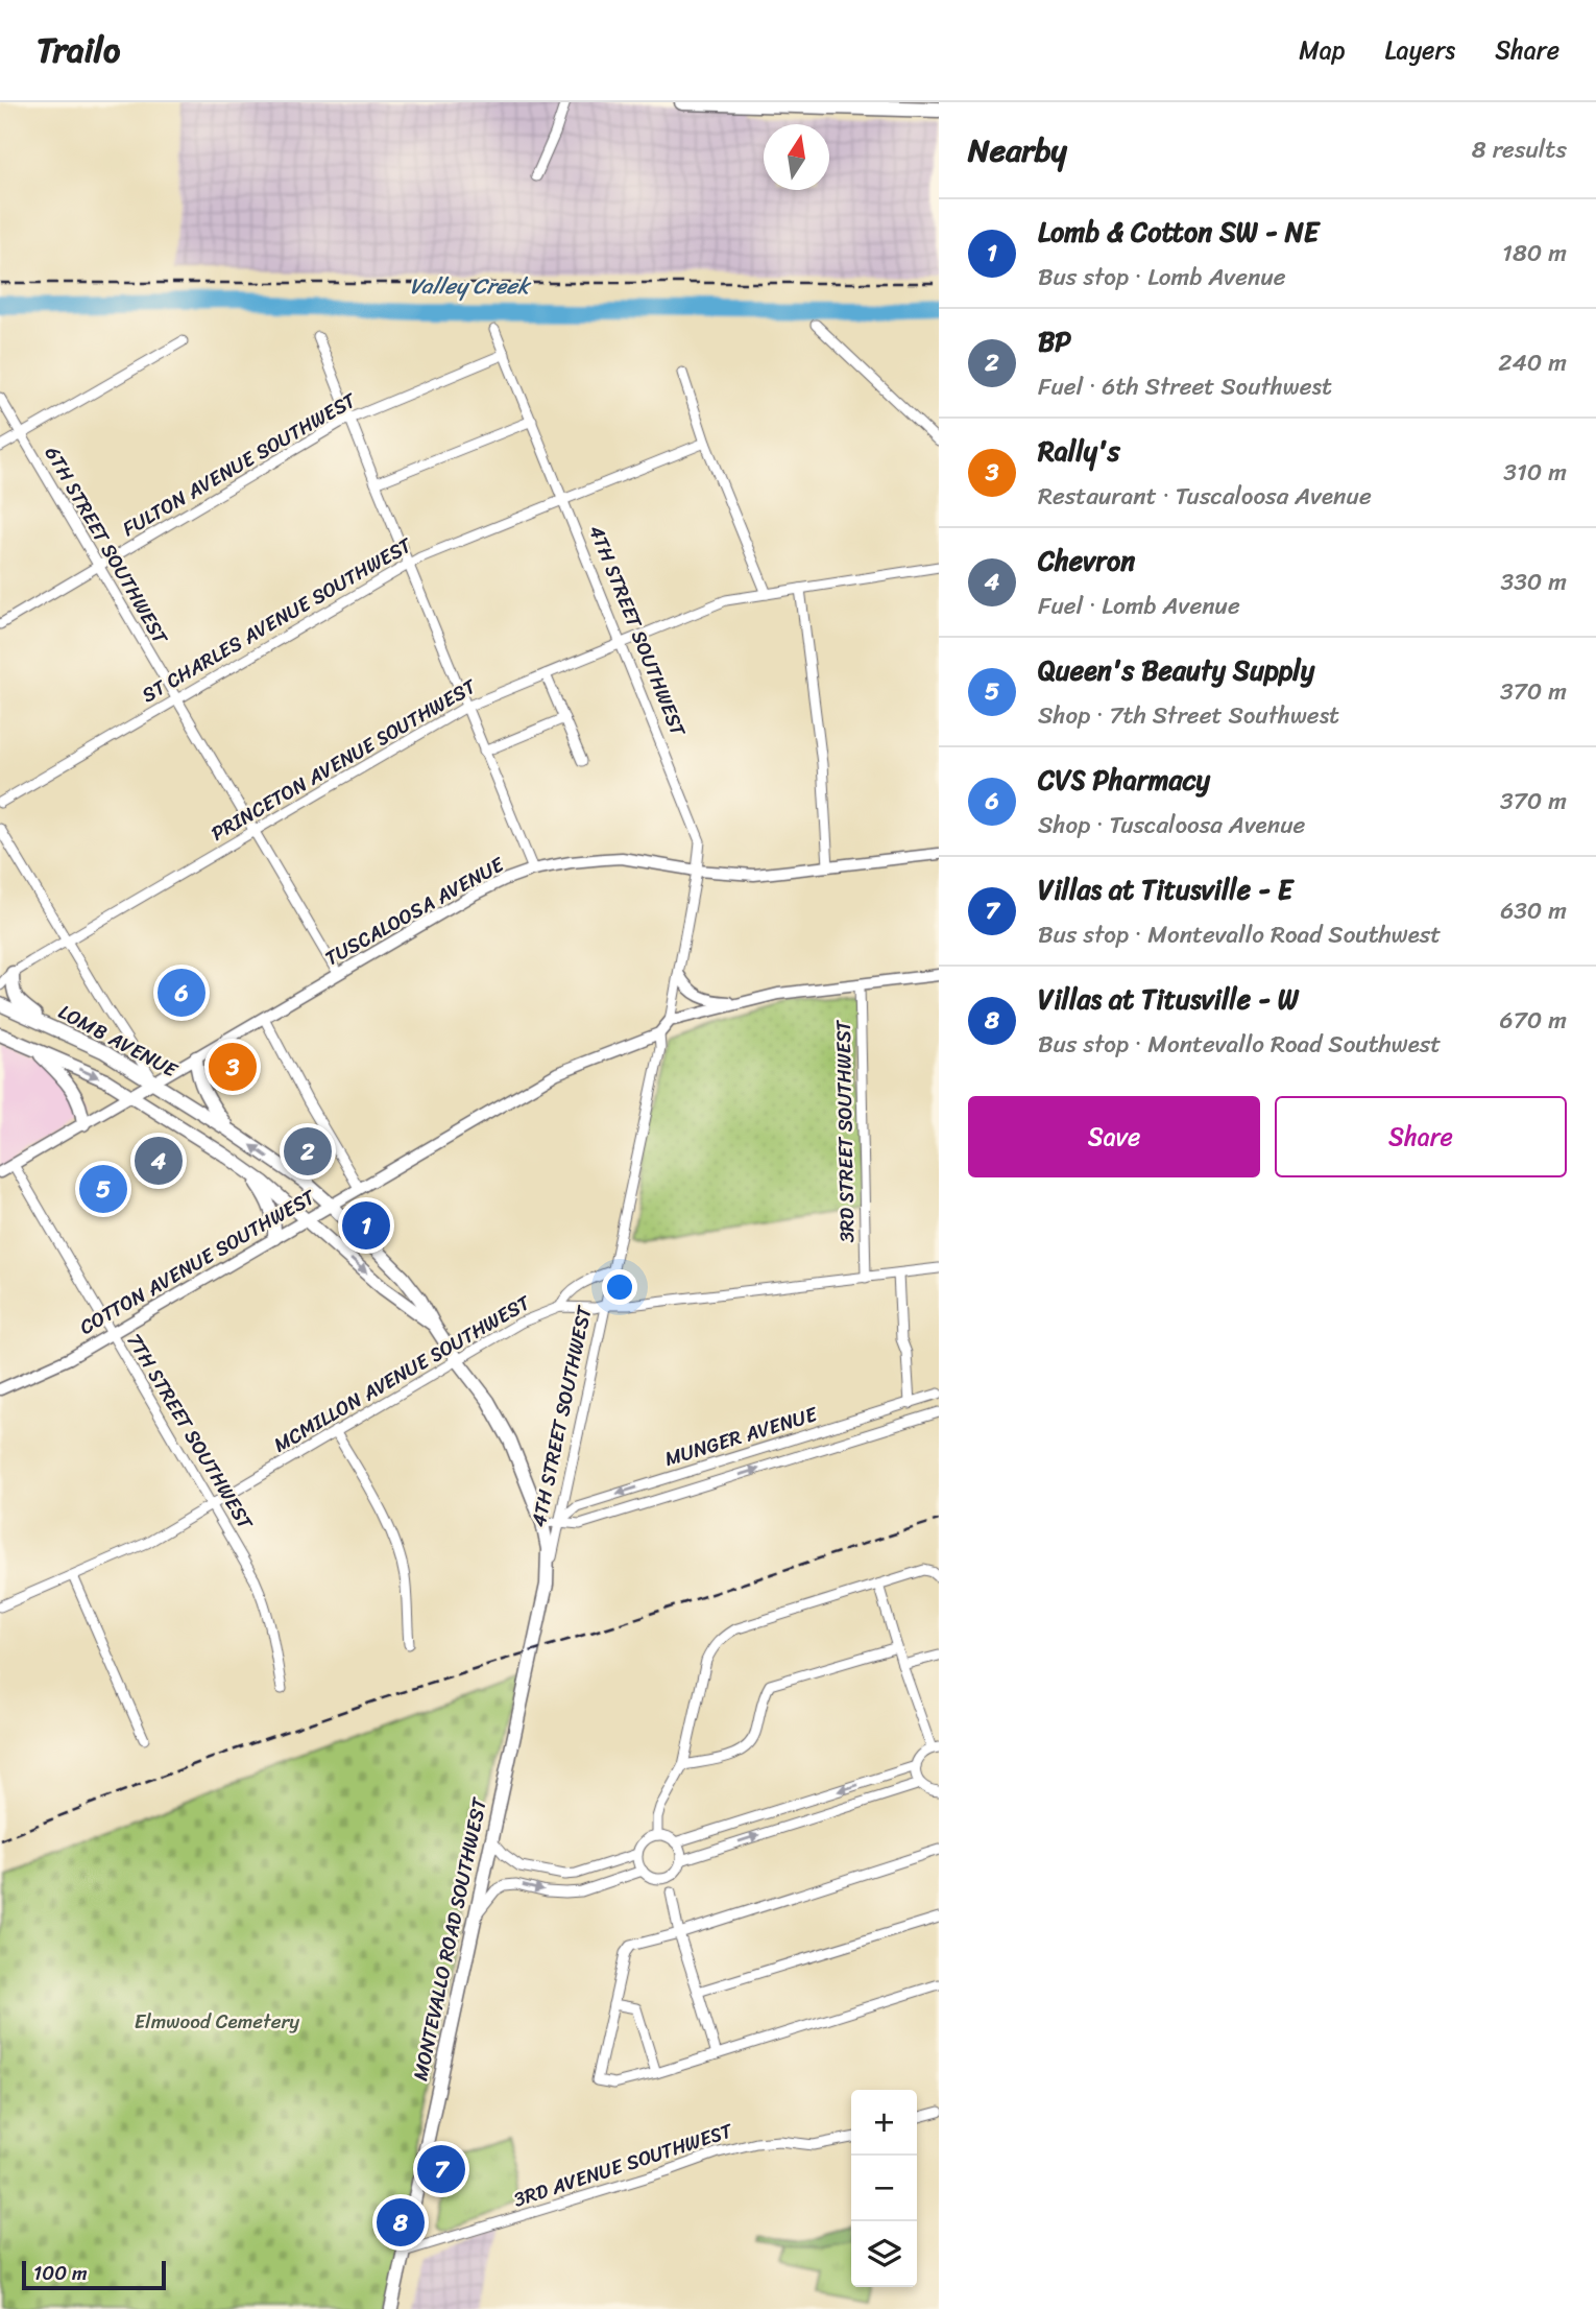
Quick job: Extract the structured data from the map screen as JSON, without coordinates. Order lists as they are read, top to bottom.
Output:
{
  "streets": {
    "main road": ["4TH STREET SOUTHWEST", "LOMB AVENUE", "MONTEVALLO ROAD SOUTHWEST"],
    "street": [
      "FULTON AVENUE SOUTHWEST",
      "6TH STREET SOUTHWEST",
      "ST CHARLES AVENUE SOUTHWEST",
      "PRINCETON AVENUE SOUTHWEST",
      "TUSCALOOSA AVENUE",
      "3RD STREET SOUTHWEST",
      "COTTON AVENUE SOUTHWEST",
      "MCMILLON AVENUE SOUTHWEST",
      "7TH STREET SOUTHWEST",
      "MUNGER AVENUE",
      "3RD AVENUE SOUTHWEST"
    ]
  },
  "crossings": [
    ["FULTON AVENUE SOUTHWEST", "6TH STREET SOUTHWEST"],
    ["FULTON AVENUE SOUTHWEST", "4TH STREET SOUTHWEST"],
    ["6TH STREET SOUTHWEST", "ST CHARLES AVENUE SOUTHWEST"],
    ["6TH STREET SOUTHWEST", "PRINCETON AVENUE SOUTHWEST"],
    ["6TH STREET SOUTHWEST", "TUSCALOOSA AVENUE"],
    ["ST CHARLES AVENUE SOUTHWEST", "4TH STREET SOUTHWEST"],
    ["4TH STREET SOUTHWEST", "PRINCETON AVENUE SOUTHWEST"],
    ["4TH STREET SOUTHWEST", "TUSCALOOSA AVENUE"],
    ["4TH STREET SOUTHWEST", "LOMB AVENUE"],
    ["4TH STREET SOUTHWEST", "COTTON AVENUE SOUTHWEST"],
    ["4TH STREET SOUTHWEST", "MCMILLON AVENUE SOUTHWEST"],
    ["4TH STREET SOUTHWEST", "MUNGER AVENUE"],
    ["4TH STREET SOUTHWEST", "MONTEVALLO ROAD SOUTHWEST"],
    ["TUSCALOOSA AVENUE", "LOMB AVENUE"],
    ["TUSCALOOSA AVENUE", "7TH STREET SOUTHWEST"],
    ["LOMB AVENUE", "COTTON AVENUE SOUTHWEST"],
    ["LOMB AVENUE", "MCMILLON AVENUE SOUTHWEST"],
    ["LOMB AVENUE", "MUNGER AVENUE"],
    ["3RD STREET SOUTHWEST", "MCMILLON AVENUE SOUTHWEST"],
    ["COTTON AVENUE SOUTHWEST", "7TH STREET SOUTHWEST"],
    ["MCMILLON AVENUE SOUTHWEST", "7TH STREET SOUTHWEST"],
    ["MONTEVALLO ROAD SOUTHWEST", "3RD AVENUE SOUTHWEST"]
  ],
  "water": ["Valley Creek"],
  "parks": ["Elmwood Cemetery"],
  "scale_bar": "100 m",
  "north": "top",
  "page": {
    "header": "Trailo",
    "nav": ["Map", "Layers", "Share"],
    "heading": ["Nearby", "8 results"],
    "list": [
      {
        "mark": "1",
        "name": "Lomb & Cotton SW - NE",
        "note": "Bus stop · Lomb Avenue",
        "value": "180 m"
      },
      {
        "mark": "2",
        "name": "BP",
        "note": "Fuel · 6th Street Southwest",
        "value": "240 m"
      },
      {
        "mark": "3",
        "name": "Rally's",
        "note": "Restaurant · Tuscaloosa Avenue",
        "value": "310 m"
      },
      {
        "mark": "4",
        "name": "Chevron",
        "note": "Fuel · Lomb Avenue",
        "value": "330 m"
      },
      {
        "mark": "5",
        "name": "Queen's Beauty Supply",
        "note": "Shop · 7th Street Southwest",
        "value": "370 m"
      },
      {
        "mark": "6",
        "name": "CVS Pharmacy",
        "note": "Shop · Tuscaloosa Avenue",
        "value": "370 m"
      },
      {
        "mark": "7",
        "name": "Villas at Titusville - E",
        "note": "Bus stop · Montevallo Road Southwest",
        "value": "630 m"
      },
      {
        "mark": "8",
        "name": "Villas at Titusville - W",
        "note": "Bus stop · Montevallo Road Southwest",
        "value": "670 m"
      }
    ],
    "pins": [
      "6",
      "3",
      "2",
      "4",
      "5",
      "1",
      "7",
      "8"
    ],
    "buttons": ["Save", "Share"],
    "map_buttons": ["+", "−"],
    "scale": "100 m"
  }
}
